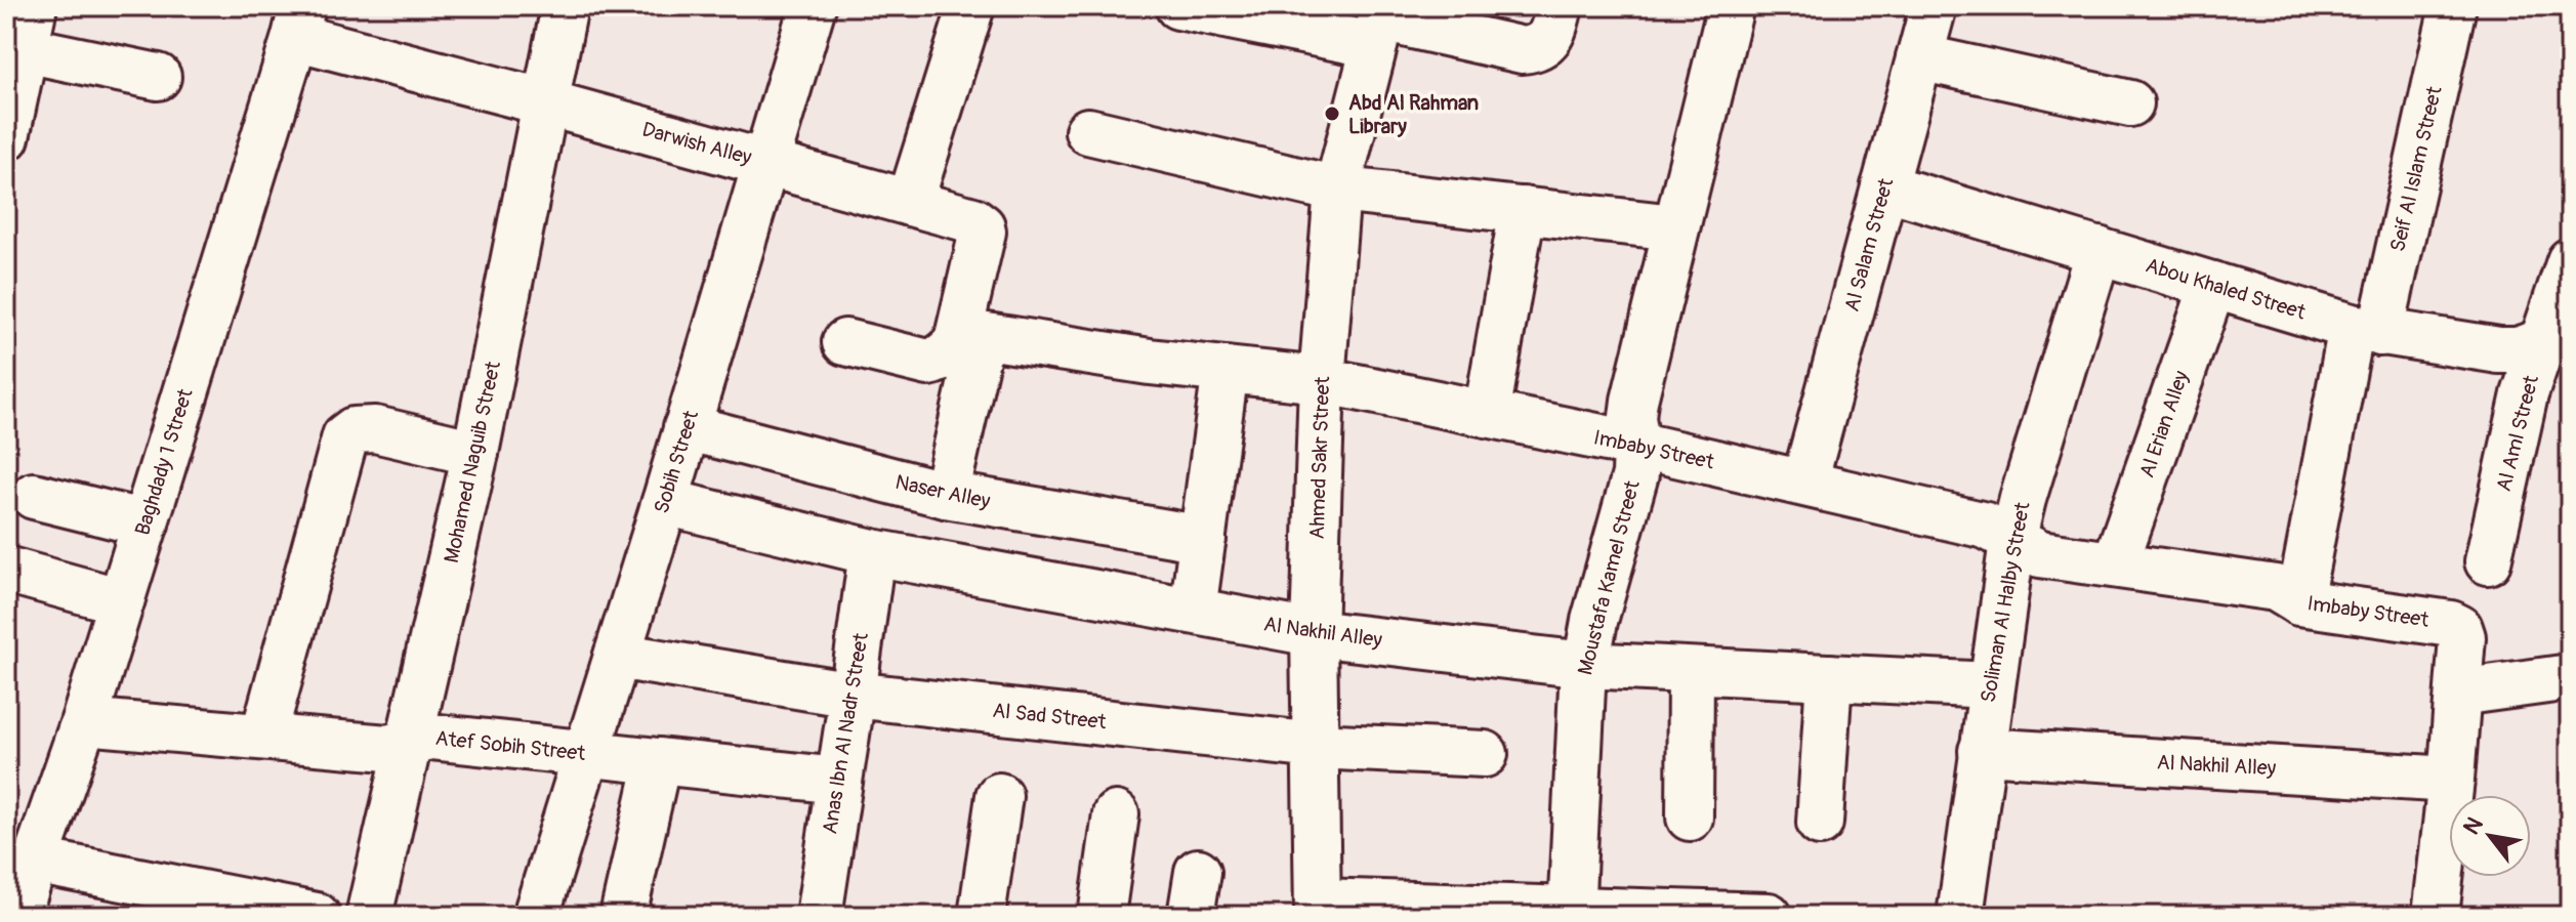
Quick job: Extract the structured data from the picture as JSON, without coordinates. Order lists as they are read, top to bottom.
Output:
{
  "streets": {
    "street": [
      "Darwish Alley",
      "Seif Al Islam Street",
      "Al Salam Street",
      "Abou Khaled Street",
      "Al Erian Alley",
      "Al Aml Street",
      "Imbaby Street",
      "Ahmed Sakr Street",
      "Baghdady 1 Street",
      "Mohamed Naguib Street",
      "Sobih Street",
      "Naser Alley",
      "Moustafa Kamel Street",
      "Soliman Al Halby Street",
      "Al Nakhil Alley",
      "Al Sad Street",
      "Anas Ibn Al Nadr Street",
      "Atef Sobih Street"
    ]
  },
  "crossings": [
    ["Darwish Alley", "Imbaby Street"],
    ["Darwish Alley", "Baghdady 1 Street"],
    ["Darwish Alley", "Mohamed Naguib Street"],
    ["Darwish Alley", "Sobih Street"],
    ["Seif Al Islam Street", "Abou Khaled Street"],
    ["Seif Al Islam Street", "Imbaby Street"],
    ["Al Salam Street", "Abou Khaled Street"],
    ["Al Salam Street", "Imbaby Street"],
    ["Abou Khaled Street", "Al Erian Alley"],
    ["Abou Khaled Street", "Al Aml Street"],
    ["Abou Khaled Street", "Soliman Al Halby Street"],
    ["Al Erian Alley", "Imbaby Street"],
    ["Imbaby Street", "Ahmed Sakr Street"],
    ["Imbaby Street", "Moustafa Kamel Street"],
    ["Imbaby Street", "Soliman Al Halby Street"],
    ["Ahmed Sakr Street", "Al Nakhil Alley"],
    ["Ahmed Sakr Street", "Al Sad Street"],
    ["Baghdady 1 Street", "Atef Sobih Street"],
    ["Mohamed Naguib Street", "Atef Sobih Street"],
    ["Sobih Street", "Naser Alley"],
    ["Sobih Street", "Al Nakhil Alley"],
    ["Sobih Street", "Al Sad Street"],
    ["Sobih Street", "Atef Sobih Street"],
    ["Moustafa Kamel Street", "Al Nakhil Alley"],
    ["Soliman Al Halby Street", "Al Nakhil Alley"],
    ["Al Nakhil Alley", "Anas Ibn Al Nadr Street"],
    ["Al Sad Street", "Anas Ibn Al Nadr Street"],
    ["Anas Ibn Al Nadr Street", "Atef Sobih Street"]
  ],
  "places": ["Abd Al Rahman Library"],
  "north": "top left"
}
